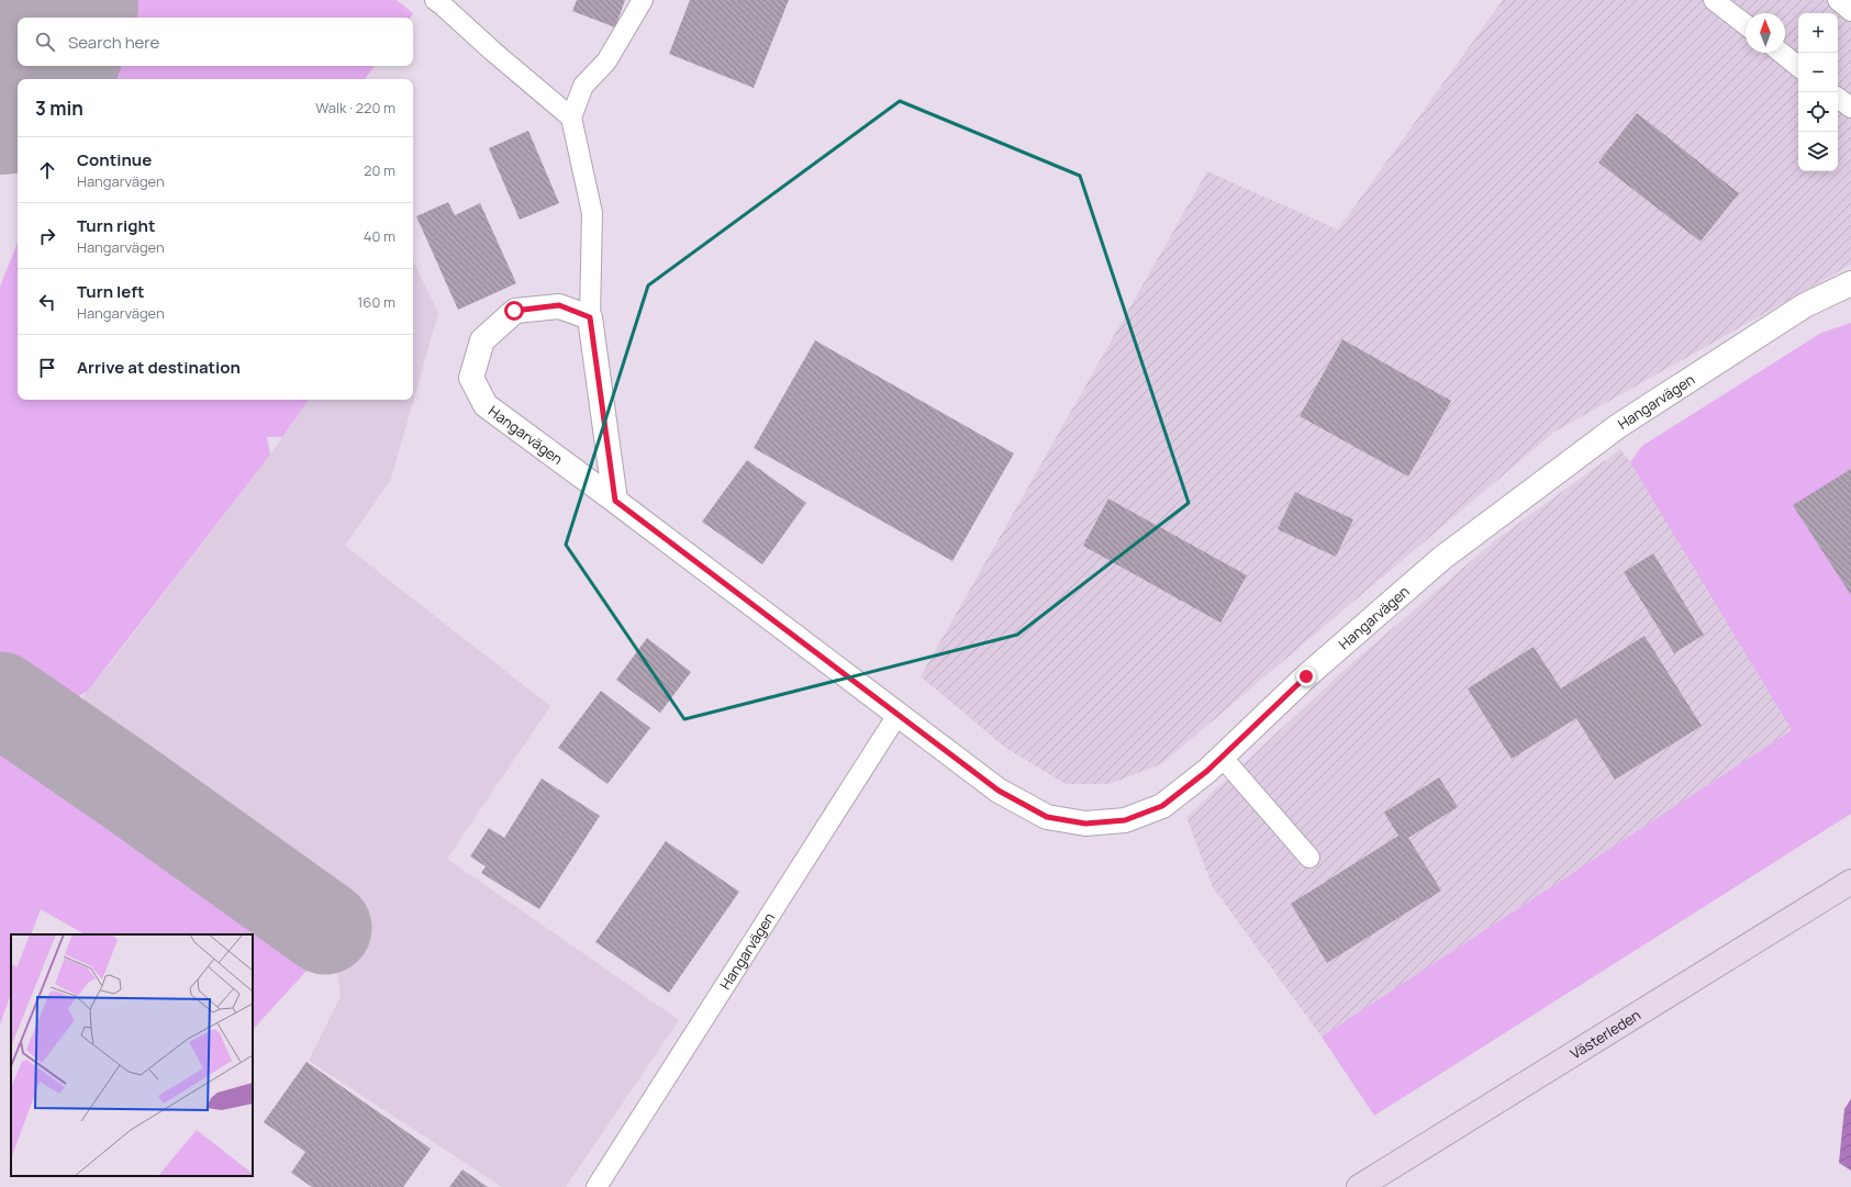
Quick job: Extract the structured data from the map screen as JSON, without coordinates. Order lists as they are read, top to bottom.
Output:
{
  "streets": {
    "street": ["Hangarvägen", "Västerleden"]
  },
  "north": "top",
  "page": {
    "map_buttons": ["+", "−"],
    "search": "Search here",
    "heading": ["3 min", "Walk · 220 m"],
    "list": [
      ["Continue", "Hangarvägen", "20 m"],
      ["Turn right", "Hangarvägen", "40 m"],
      ["Turn left", "Hangarvägen", "160 m"],
      "Arrive at destination"
    ]
  }
}
